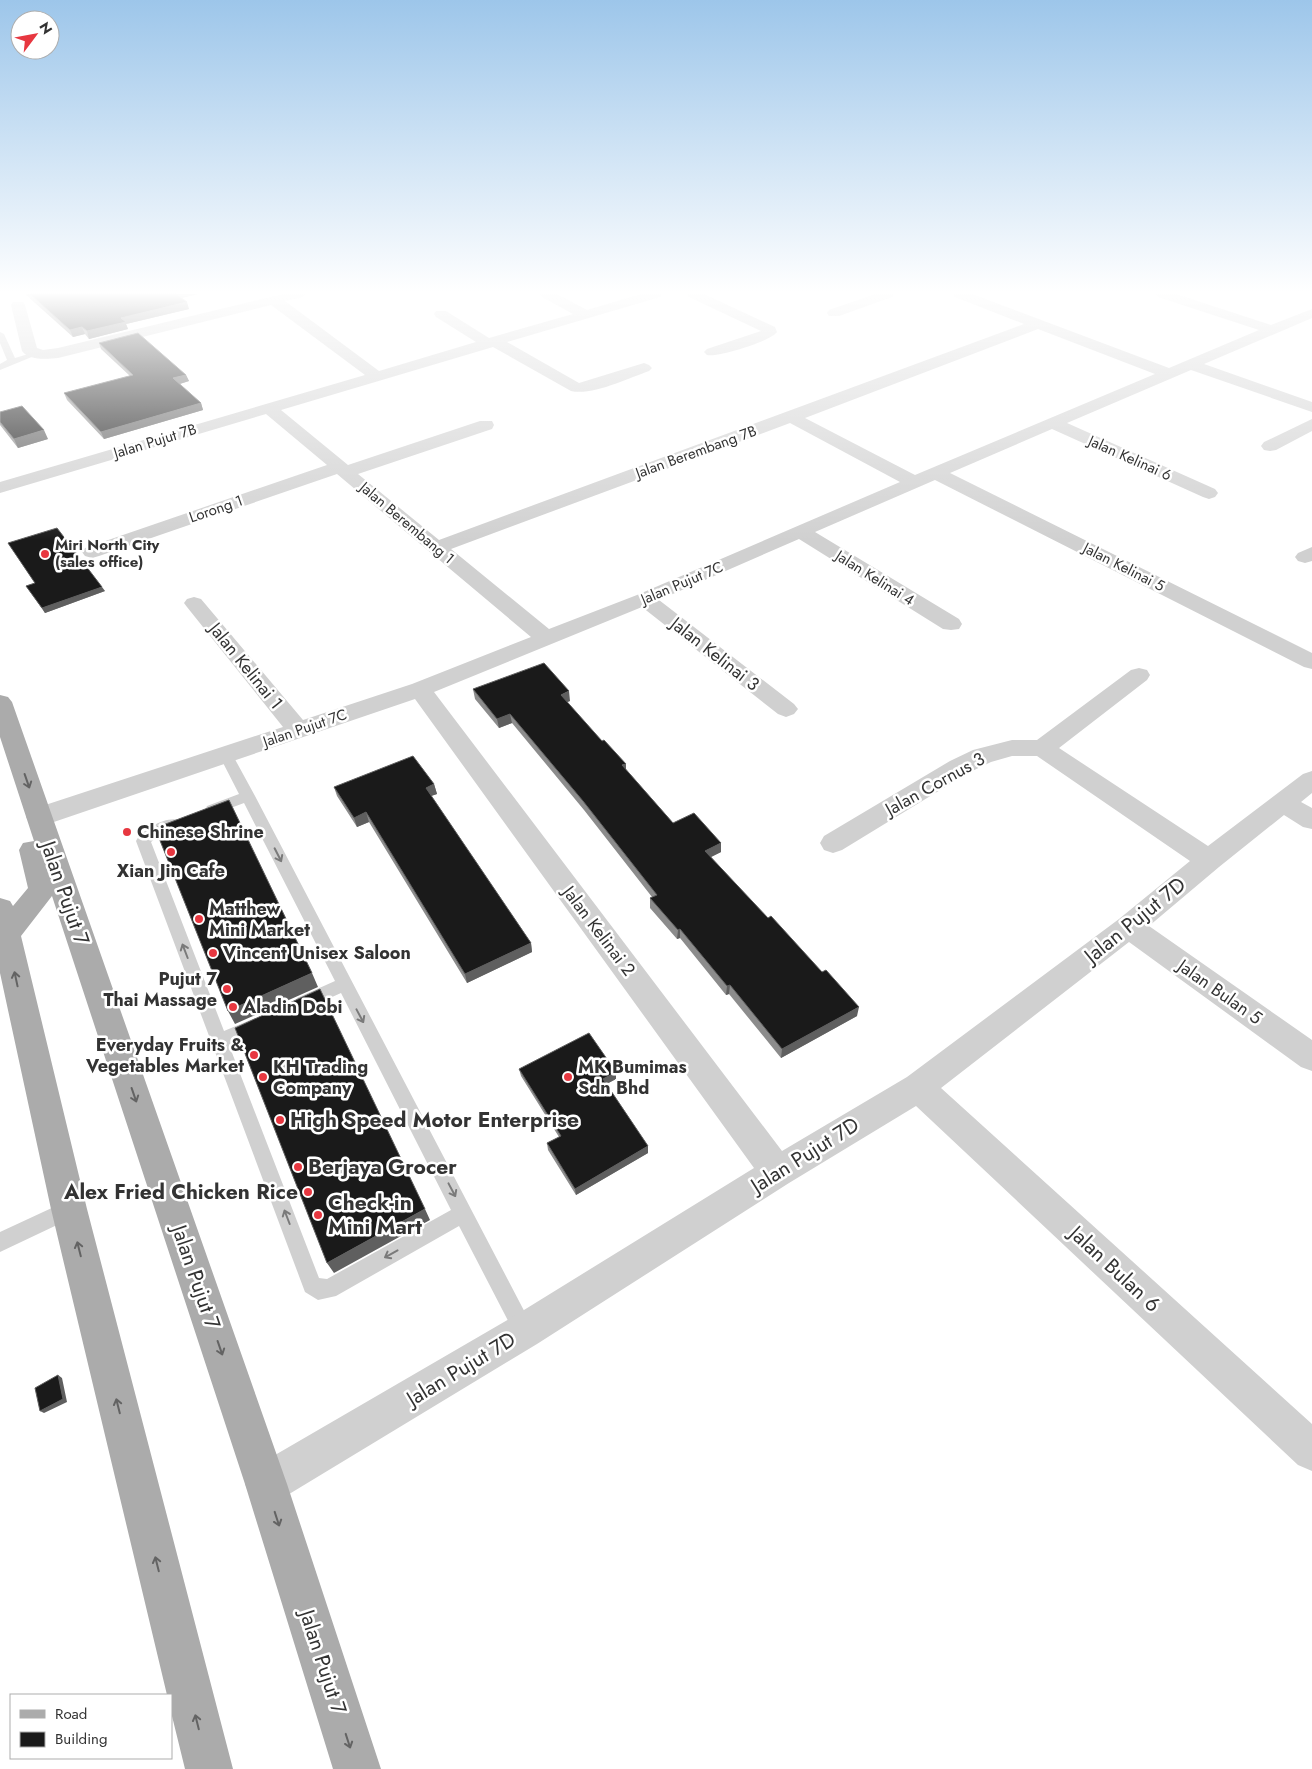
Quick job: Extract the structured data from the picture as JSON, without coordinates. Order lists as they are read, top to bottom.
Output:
{
  "streets": {
    "main road": ["Jalan Pujut 7"],
    "street": [
      "Jalan Pujut 7B",
      "Jalan Berembang 7B",
      "Jalan Kelinai 6",
      "Lorong 1",
      "Jalan Berembang 1",
      "Jalan Kelinai 5",
      "Jalan Kelinai 4",
      "Jalan Pujut 7C",
      "Jalan Kelinai 3",
      "Jalan Kelinai 1",
      "Jalan Cornus 3",
      "Jalan Pujut 7D",
      "Jalan Kelinai 2",
      "Jalan Bulan 5",
      "Jalan Bulan 6"
    ]
  },
  "crossings": [
    ["Jalan Pujut 7B", "Jalan Berembang 1"],
    ["Jalan Berembang 7B", "Jalan Berembang 1"],
    ["Jalan Kelinai 6", "Jalan Pujut 7C"],
    ["Lorong 1", "Jalan Berembang 1"],
    ["Jalan Berembang 1", "Jalan Pujut 7C"],
    ["Jalan Kelinai 5", "Jalan Pujut 7C"],
    ["Jalan Kelinai 4", "Jalan Pujut 7C"],
    ["Jalan Pujut 7C", "Jalan Kelinai 3"],
    ["Jalan Pujut 7C", "Jalan Kelinai 1"],
    ["Jalan Pujut 7C", "Jalan Pujut 7"],
    ["Jalan Pujut 7C", "Jalan Kelinai 2"],
    ["Jalan Pujut 7", "Jalan Pujut 7D"],
    ["Jalan Pujut 7D", "Jalan Kelinai 2"],
    ["Jalan Pujut 7D", "Jalan Bulan 5"],
    ["Jalan Pujut 7D", "Jalan Bulan 6"]
  ],
  "places": [
    "Miri North City (sales office)",
    "Chinese Shrine",
    "Xian Jin Cafe",
    "Matthew Mini Market",
    "Vincent Unisex Saloon",
    "Pujut 7 Thai Massage",
    "Aladin Dobi",
    "Everyday Fruits & Vegetables Market",
    "KH Trading Company",
    "MK Bumimas Sdn Bhd",
    "High Speed Motor Enterprise",
    "Berjaya Grocer",
    "Alex Fried Chicken Rice",
    "Check-in Mini Mart"
  ],
  "legend": ["Road", "Building"],
  "north": "top right"
}
